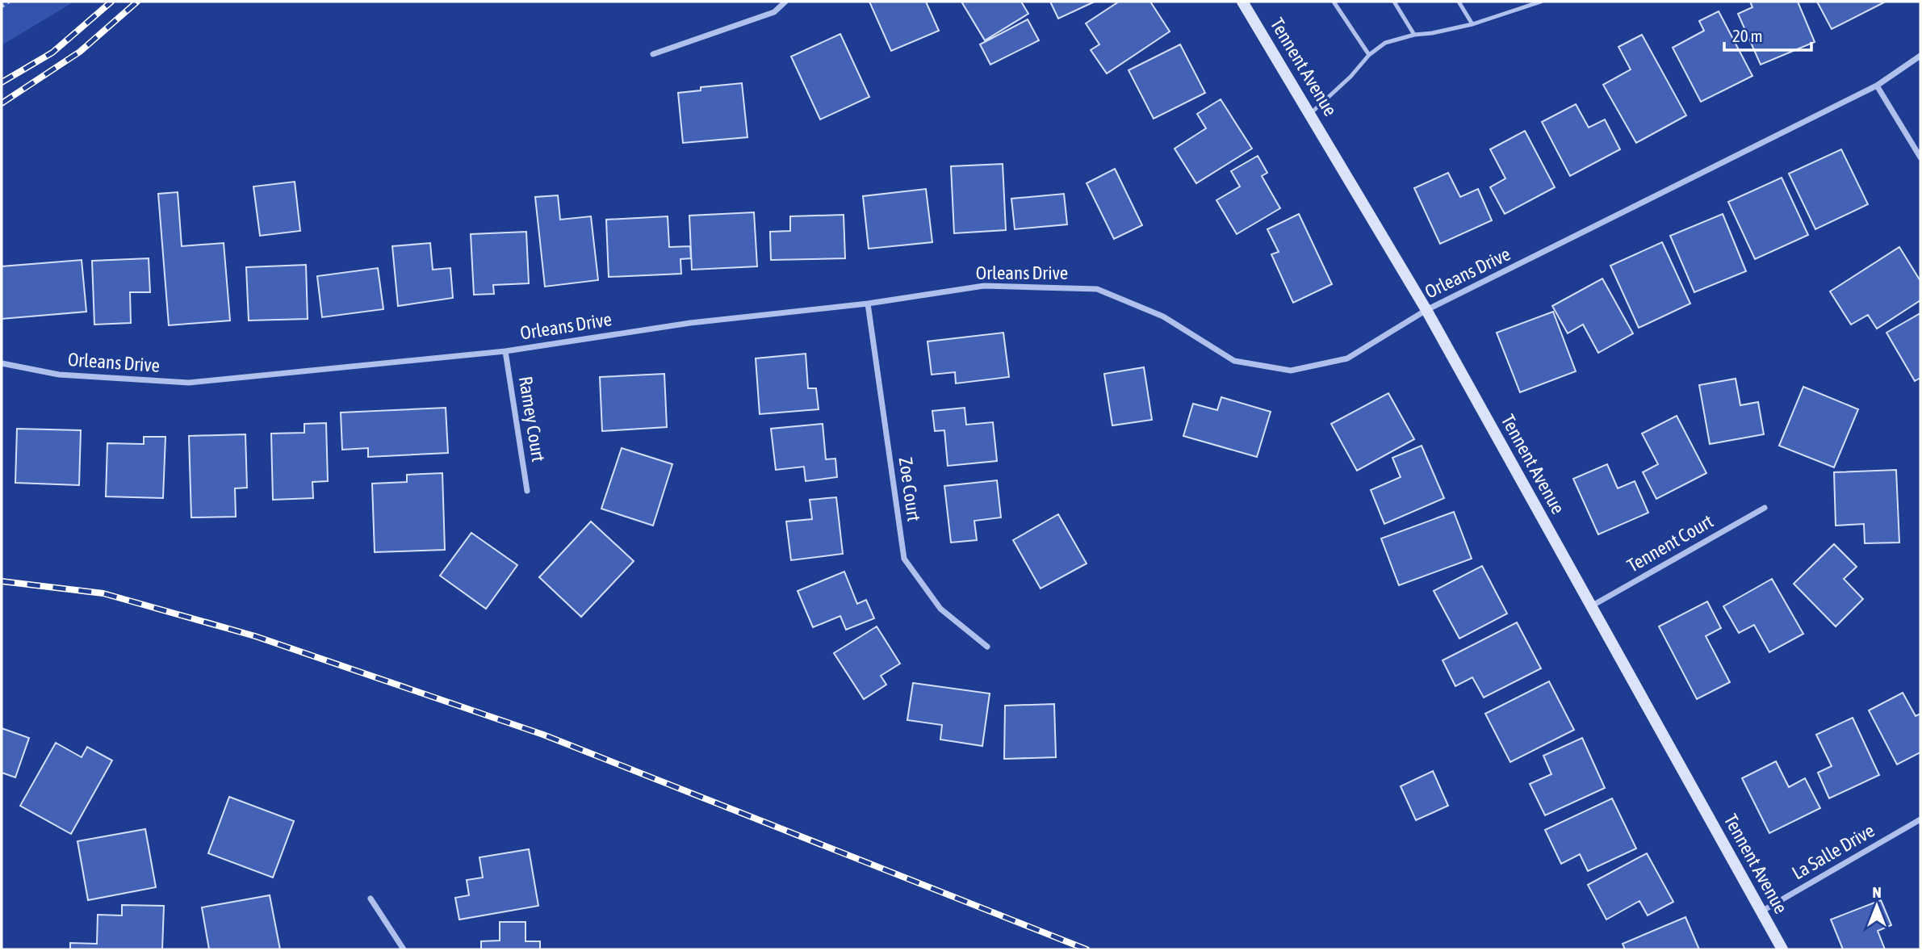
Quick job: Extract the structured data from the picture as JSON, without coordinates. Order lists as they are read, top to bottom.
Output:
{
  "streets": {
    "street": [
      "Tennent Avenue",
      "Orleans Drive",
      "Ramey Court",
      "Zoe Court",
      "Tennent Court",
      "La Salle Drive"
    ]
  },
  "crossings": [
    ["Tennent Avenue", "Orleans Drive"],
    ["Tennent Avenue", "Tennent Court"],
    ["Tennent Avenue", "La Salle Drive"],
    ["Orleans Drive", "Ramey Court"],
    ["Orleans Drive", "Zoe Court"]
  ],
  "scale_bar": "20 m",
  "north": "top"
}
